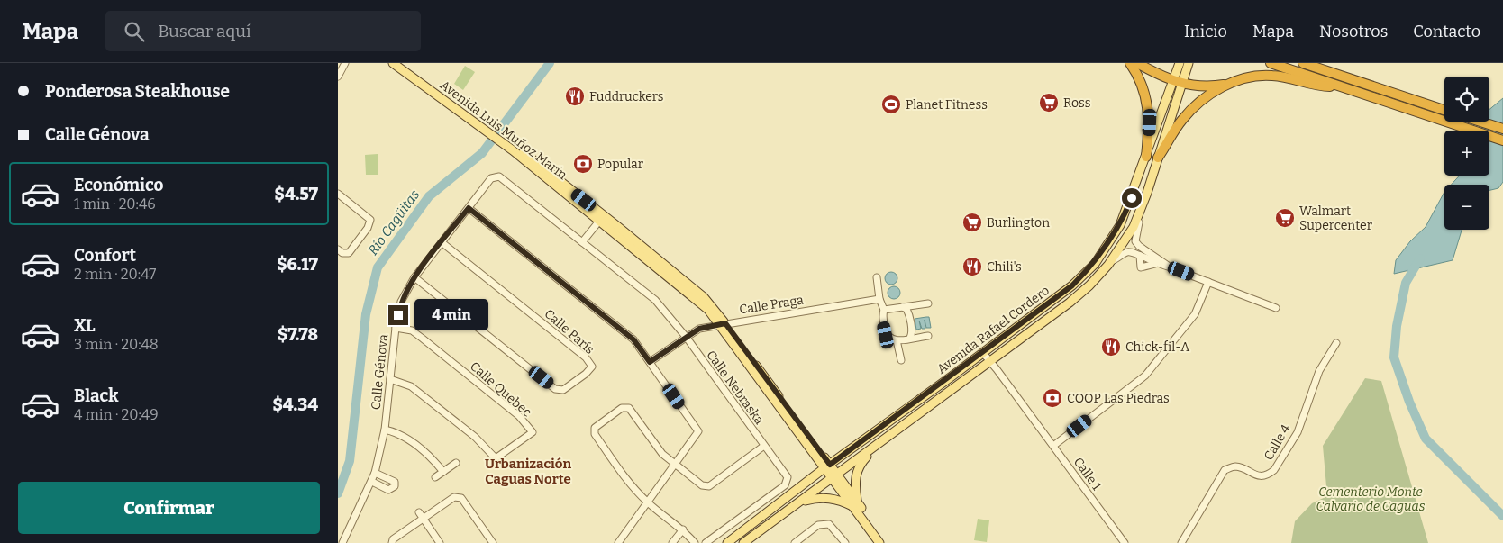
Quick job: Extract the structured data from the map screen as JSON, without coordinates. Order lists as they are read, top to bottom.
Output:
{
  "streets": {
    "main road": ["Avenida Luis Muñoz Marín", "Avenida Rafael Cordero"],
    "street": [
      "Calle Praga",
      "Calle París",
      "Calle Génova",
      "Calle Nebraska",
      "Calle Quebec",
      "Calle 4",
      "Calle 1"
    ]
  },
  "crossings": [
    ["Avenida Luis Muñoz Marín", "Calle Praga"],
    ["Avenida Luis Muñoz Marín", "Avenida Rafael Cordero"],
    ["Calle Praga", "Calle Nebraska"],
    ["Avenida Rafael Cordero", "Calle 1"],
    ["Calle París", "Calle Génova"],
    ["Calle Génova", "Calle Nebraska"],
    ["Calle Génova", "Calle Quebec"]
  ],
  "districts": ["Urbanización Caguas Norte"],
  "water": ["Río Cagüitas"],
  "parks": ["Cementerio Monte Calvario de Caguas"],
  "places": {
    "restaurant": ["Fuddruckers", "Chili's", "Chick-fil-A"],
    "supermarket": ["Ross", "Walmart Supercenter", "Burlington"],
    "sports": ["Planet Fitness"],
    "bank": ["Popular", "COOP Las Piedras"]
  },
  "page": {
    "header": "Mapa",
    "search": "Buscar aquí",
    "nav": [
      "Inicio",
      "Mapa",
      "Nosotros",
      "Contacto"
    ],
    "banner": ["Ponderosa Steakhouse", "Calle Génova"],
    "map_buttons": ["+", "−"],
    "list": [
      {
        "name": "Económico",
        "note": "1 min · 20:46",
        "value": "$4.57"
      },
      {
        "name": "Confort",
        "note": "2 min · 20:47",
        "value": "$6.17"
      },
      {
        "name": "XL",
        "note": "3 min · 20:48",
        "value": "$7.78"
      },
      {
        "name": "Black",
        "note": "4 min · 20:49",
        "value": "$4.34"
      }
    ],
    "bubble": "4 min",
    "buttons": "Confirmar"
  }
}
